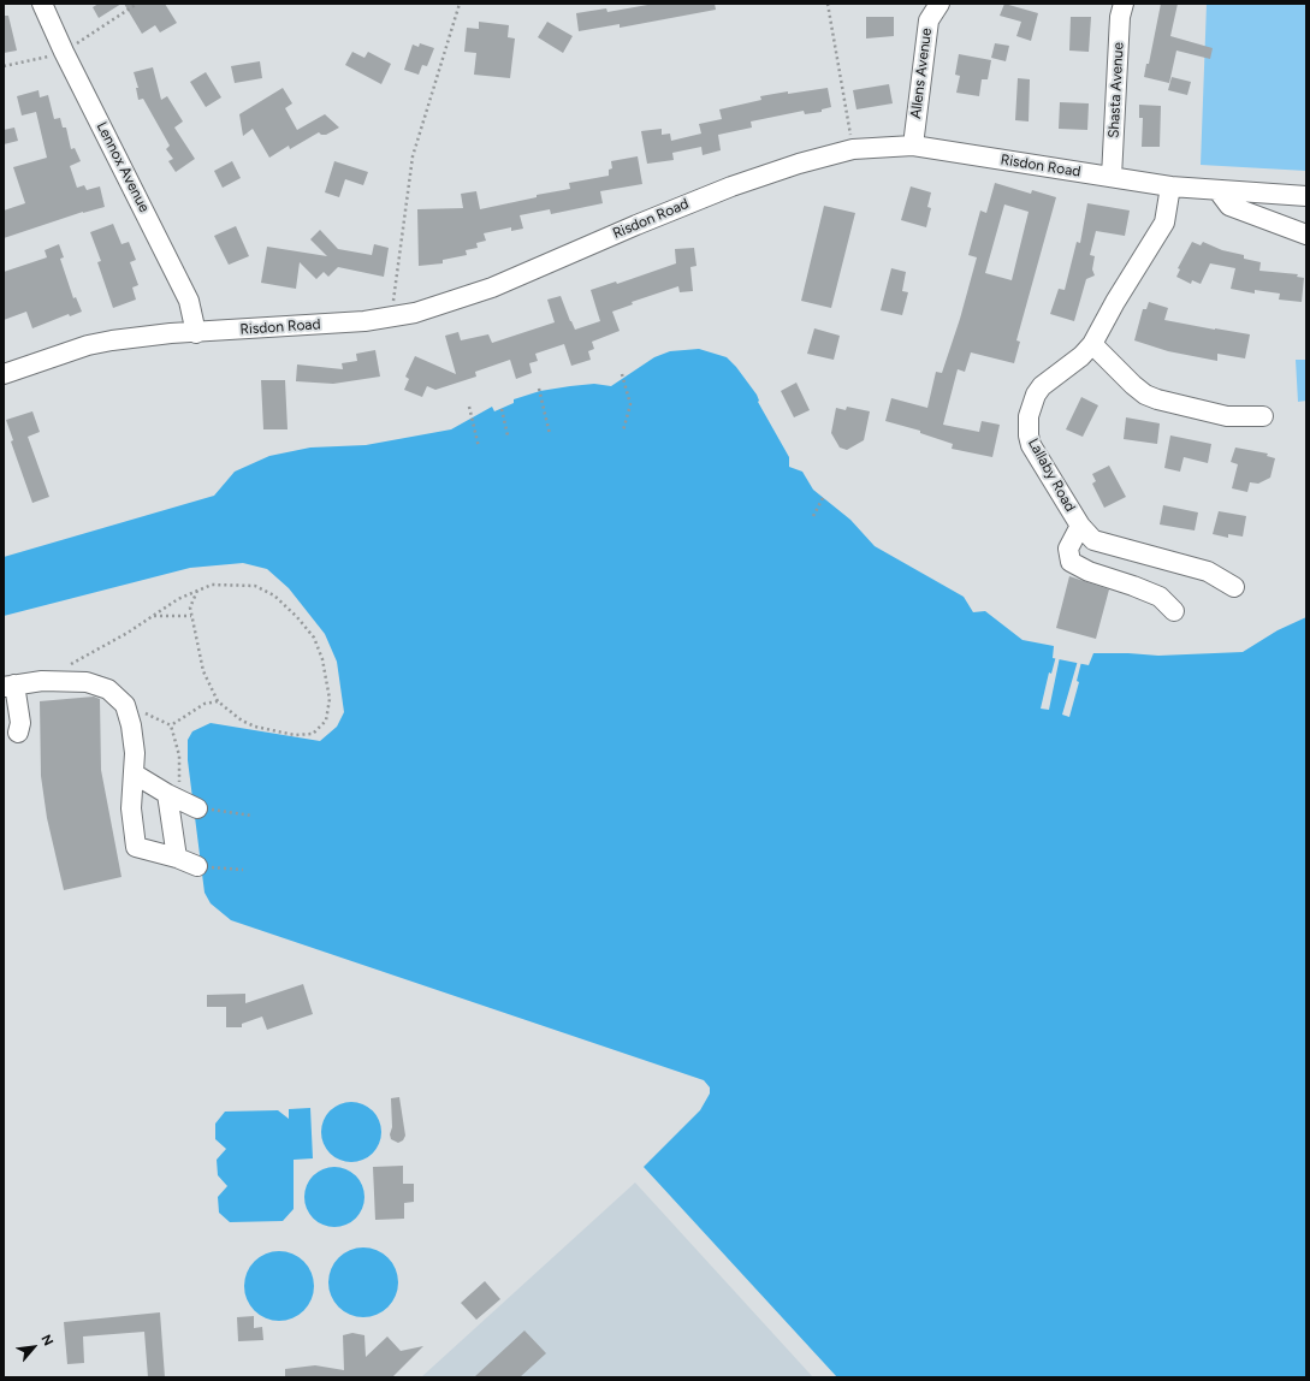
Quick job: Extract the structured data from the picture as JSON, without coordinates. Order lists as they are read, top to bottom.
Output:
{
  "streets": {
    "street": [
      "Allens Avenue",
      "Shasta Avenue",
      "Risdon Road",
      "Lennox Avenue",
      "Lallaby Road"
    ]
  },
  "crossings": [
    ["Allens Avenue", "Risdon Road"],
    ["Shasta Avenue", "Risdon Road"],
    ["Risdon Road", "Lennox Avenue"],
    ["Risdon Road", "Lallaby Road"]
  ],
  "north": "top right"
}
